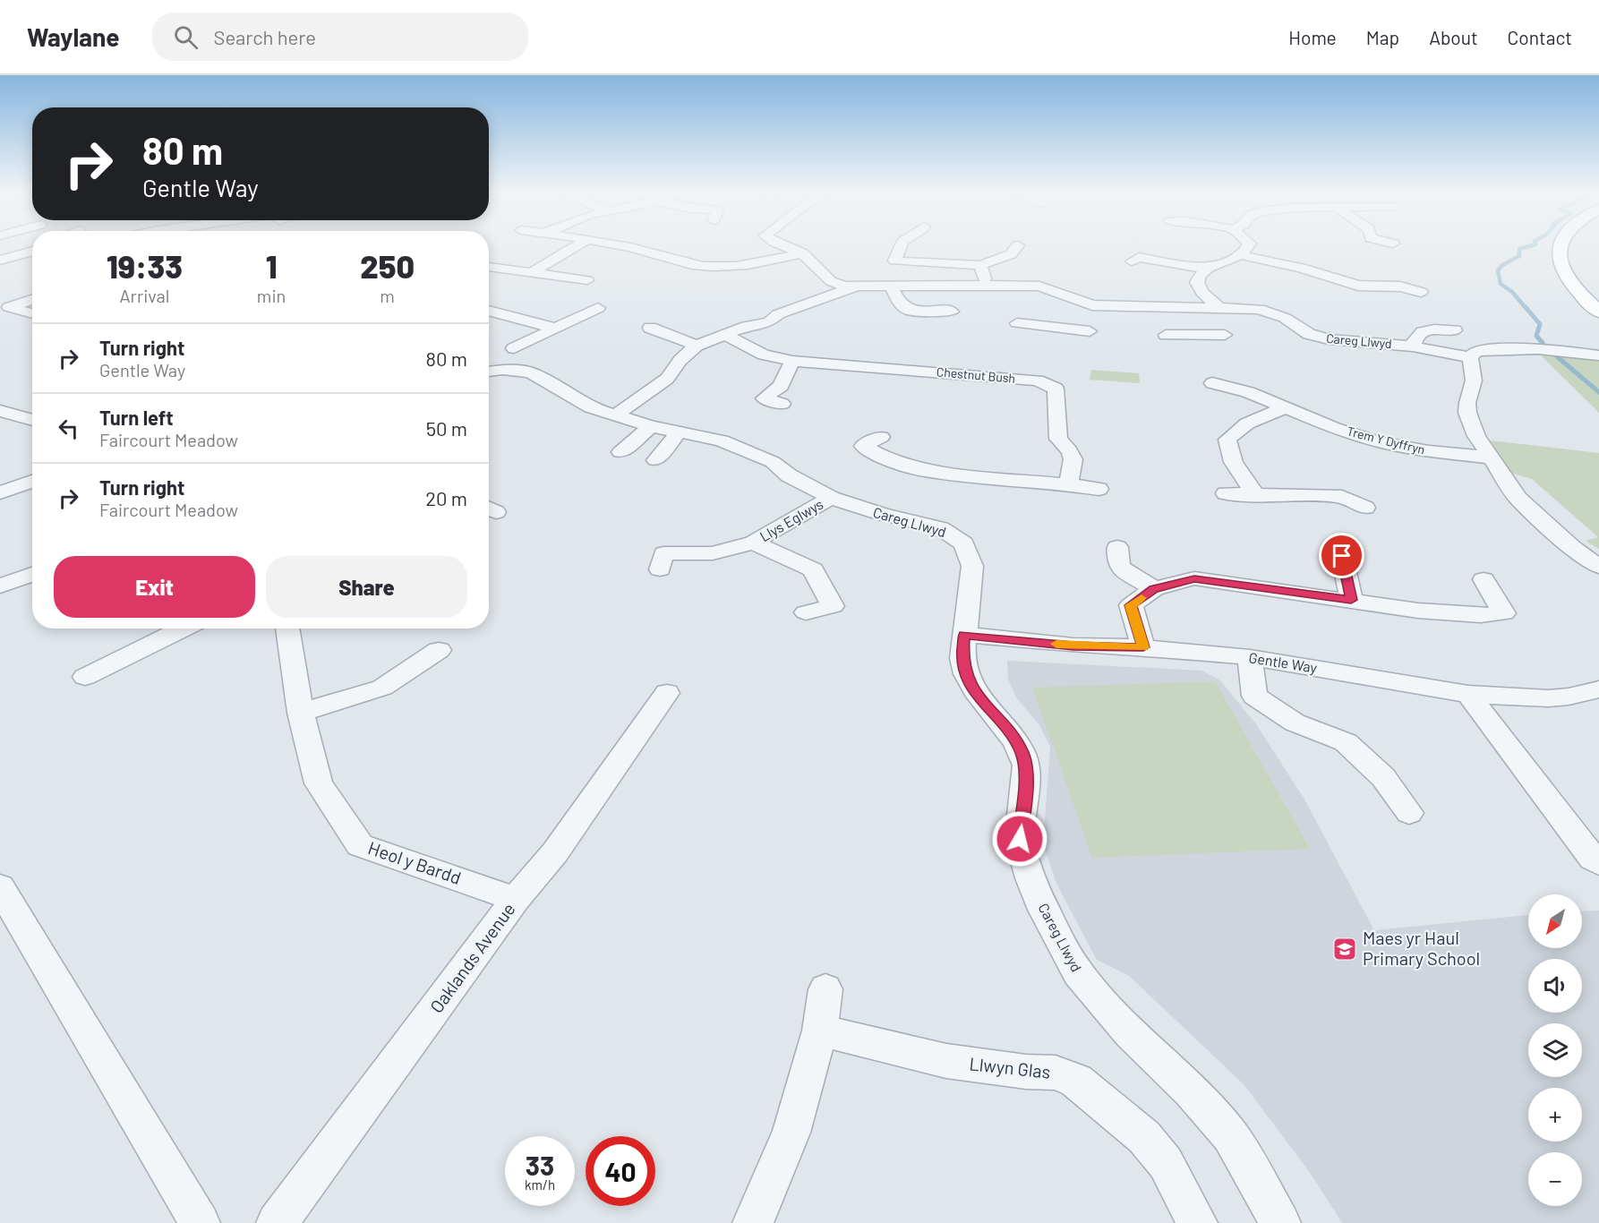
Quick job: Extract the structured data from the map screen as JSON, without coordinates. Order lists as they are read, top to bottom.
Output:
{
  "streets": {
    "street": [
      "Careg Llwyd",
      "Chestnut Bush",
      "Trem Y Dyffryn",
      "Llys Eglwys",
      "Gentle Way",
      "Heol y Bardd",
      "Oaklands Avenue",
      "Llwyn Glas"
    ]
  },
  "crossings": [
    ["Careg Llwyd", "Llys Eglwys"],
    ["Careg Llwyd", "Gentle Way"],
    ["Heol y Bardd", "Oaklands Avenue"]
  ],
  "places": {
    "school or university": ["Maes yr Haul Primary School"]
  },
  "north": "bottom left",
  "page": {
    "header": "Waylane",
    "search": "Search here",
    "nav": [
      "Home",
      "Map",
      "About",
      "Contact"
    ],
    "turn": ["80 m", "Gentle Way"],
    "eta": [
      "19:33",
      "Arrival",
      "1",
      "min",
      "250",
      "m"
    ],
    "list": [
      {
        "name": "Turn right",
        "note": "Gentle Way",
        "value": "80 m"
      },
      {
        "name": "Turn left",
        "note": "Faircourt Meadow",
        "value": "50 m"
      },
      {
        "name": "Turn right",
        "note": "Faircourt Meadow",
        "value": "20 m"
      }
    ],
    "buttons": ["Exit", "Share"],
    "map_buttons": ["+", "−"],
    "speed": "33 km/h",
    "limit": "40"
  }
}
